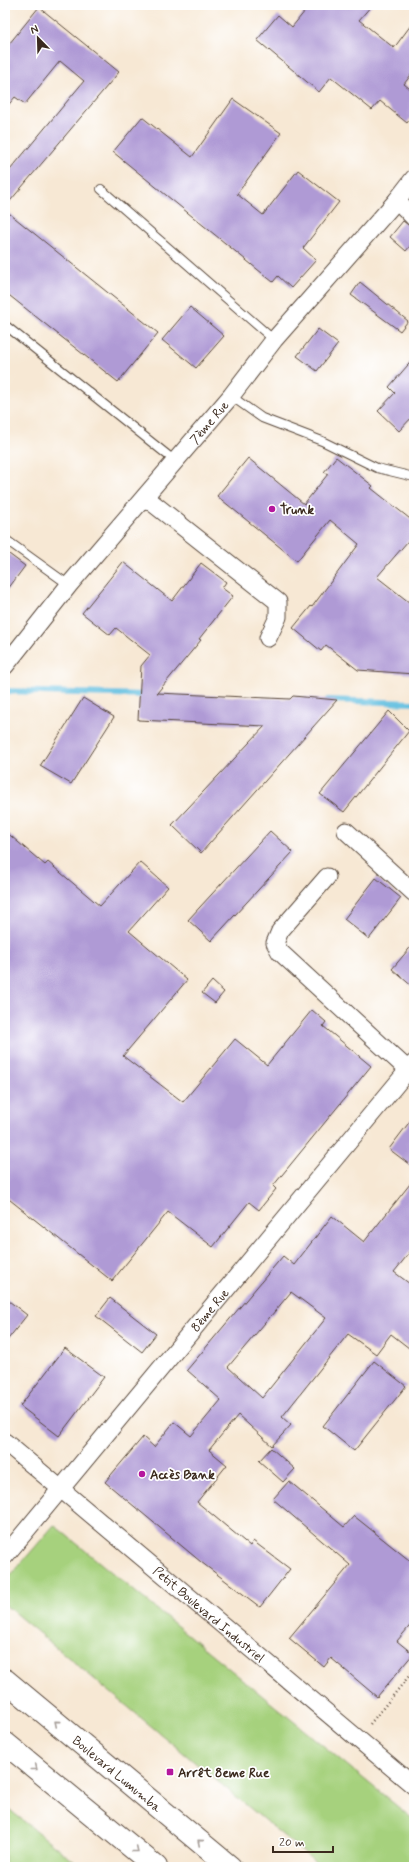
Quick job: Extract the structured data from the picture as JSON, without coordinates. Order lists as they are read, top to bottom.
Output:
{
  "streets": {
    "highway": ["Boulevard Lumumba"],
    "street": ["7ème Rue", "8ème Rue", "Petit Boulevard Industriel"]
  },
  "crossings": [
    ["8ème Rue", "Petit Boulevard Industriel"]
  ],
  "places": {
    "other": ["Trunk", "Accès Bank"],
    "transit": ["Arrêt 8eme Rue"]
  },
  "scale_bar": "20 m",
  "north": "top left"
}
